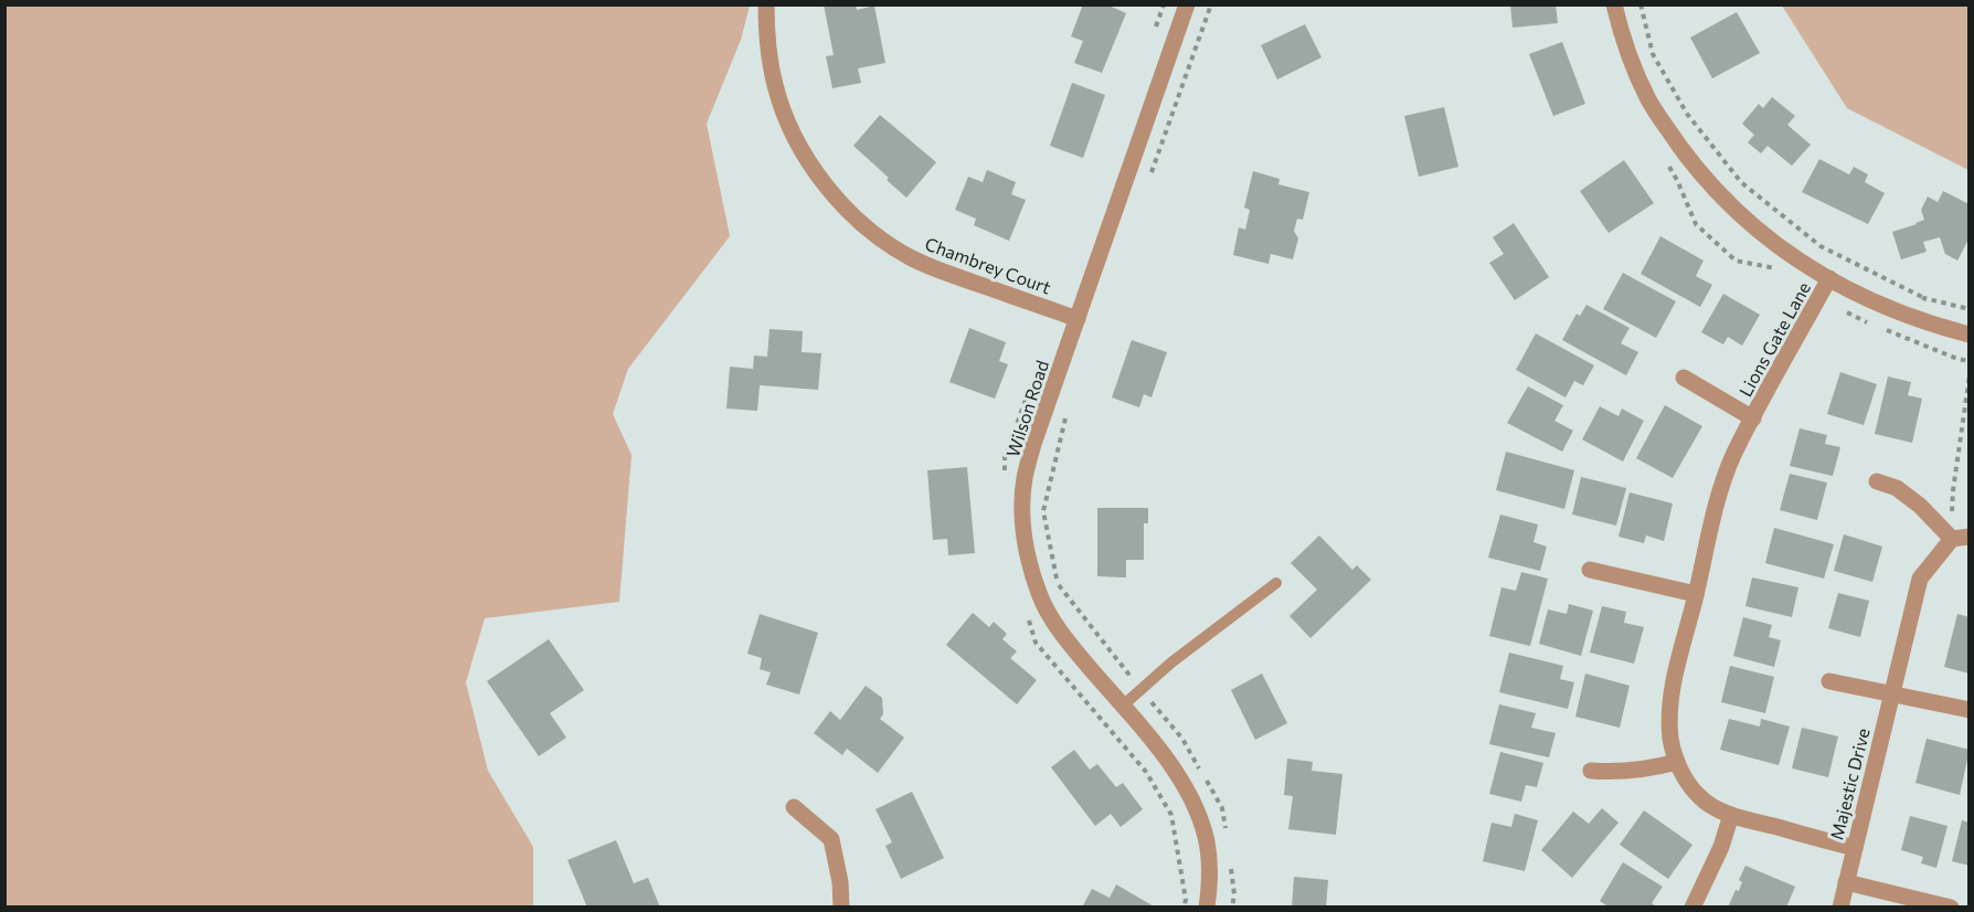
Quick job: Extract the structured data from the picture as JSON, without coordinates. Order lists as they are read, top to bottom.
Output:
{
  "streets": {
    "street": [
      "Chambrey Court",
      "Lions Gate Lane",
      "Wilson Road",
      "Majestic Drive"
    ]
  },
  "crossings": [
    ["Chambrey Court", "Wilson Road"],
    ["Lions Gate Lane", "Majestic Drive"]
  ]
}
